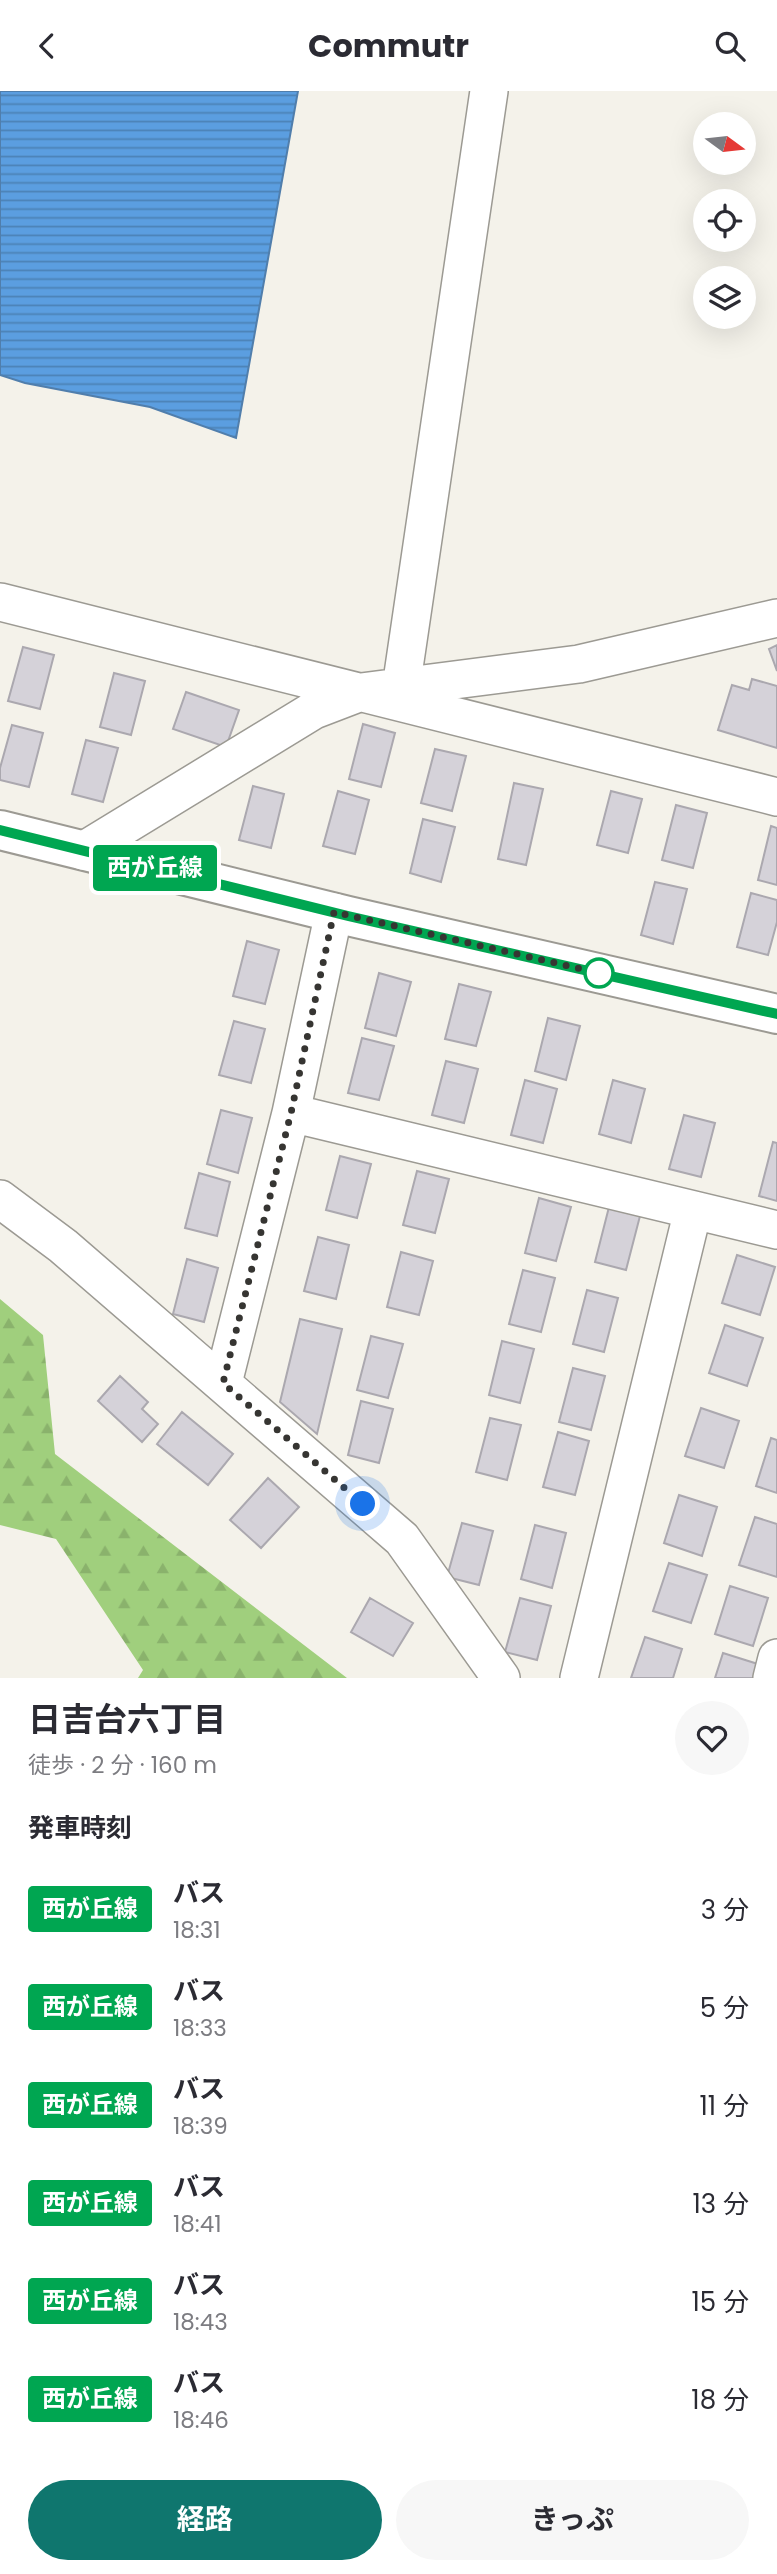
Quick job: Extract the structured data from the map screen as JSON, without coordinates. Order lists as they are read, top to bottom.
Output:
{
  "lines": ["bus line 西が丘線"],
  "north": "right",
  "page": {
    "header": "Commutr",
    "on_map": "西が丘線",
    "heading": [
      ["日吉台六丁目", "徒歩 · 2 分 · 160 m"],
      "発車時刻"
    ],
    "list": [
      {
        "mark": "西が丘線",
        "name": "バス",
        "note": "18:31",
        "value": "3 分"
      },
      {
        "mark": "西が丘線",
        "name": "バス",
        "note": "18:33",
        "value": "5 分"
      },
      {
        "mark": "西が丘線",
        "name": "バス",
        "note": "18:39",
        "value": "11 分"
      },
      {
        "mark": "西が丘線",
        "name": "バス",
        "note": "18:41",
        "value": "13 分"
      },
      {
        "mark": "西が丘線",
        "name": "バス",
        "note": "18:43",
        "value": "15 分"
      },
      {
        "mark": "西が丘線",
        "name": "バス",
        "note": "18:46",
        "value": "18 分"
      }
    ],
    "buttons": ["経路", "きっぷ"]
  }
}
